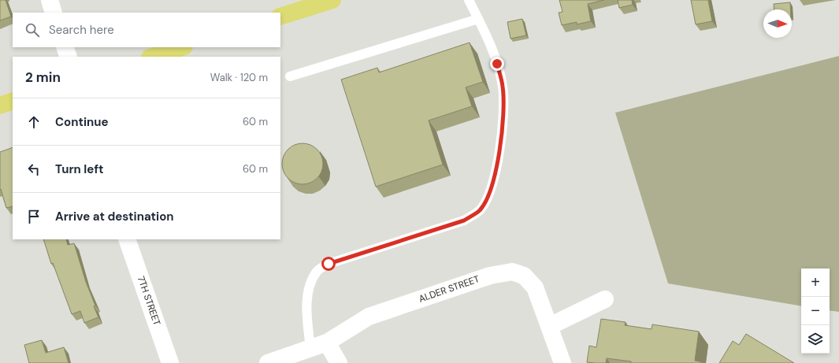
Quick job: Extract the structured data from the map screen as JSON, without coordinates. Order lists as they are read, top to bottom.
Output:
{
  "streets": {
    "street": ["ALDER STREET", "7TH STREET"]
  },
  "north": "right",
  "page": {
    "search": "Search here",
    "heading": ["2 min", "Walk · 120 m"],
    "list": [
      ["Continue", "60 m"],
      ["Turn left", "60 m"],
      "Arrive at destination"
    ],
    "map_buttons": ["+", "−"]
  }
}
